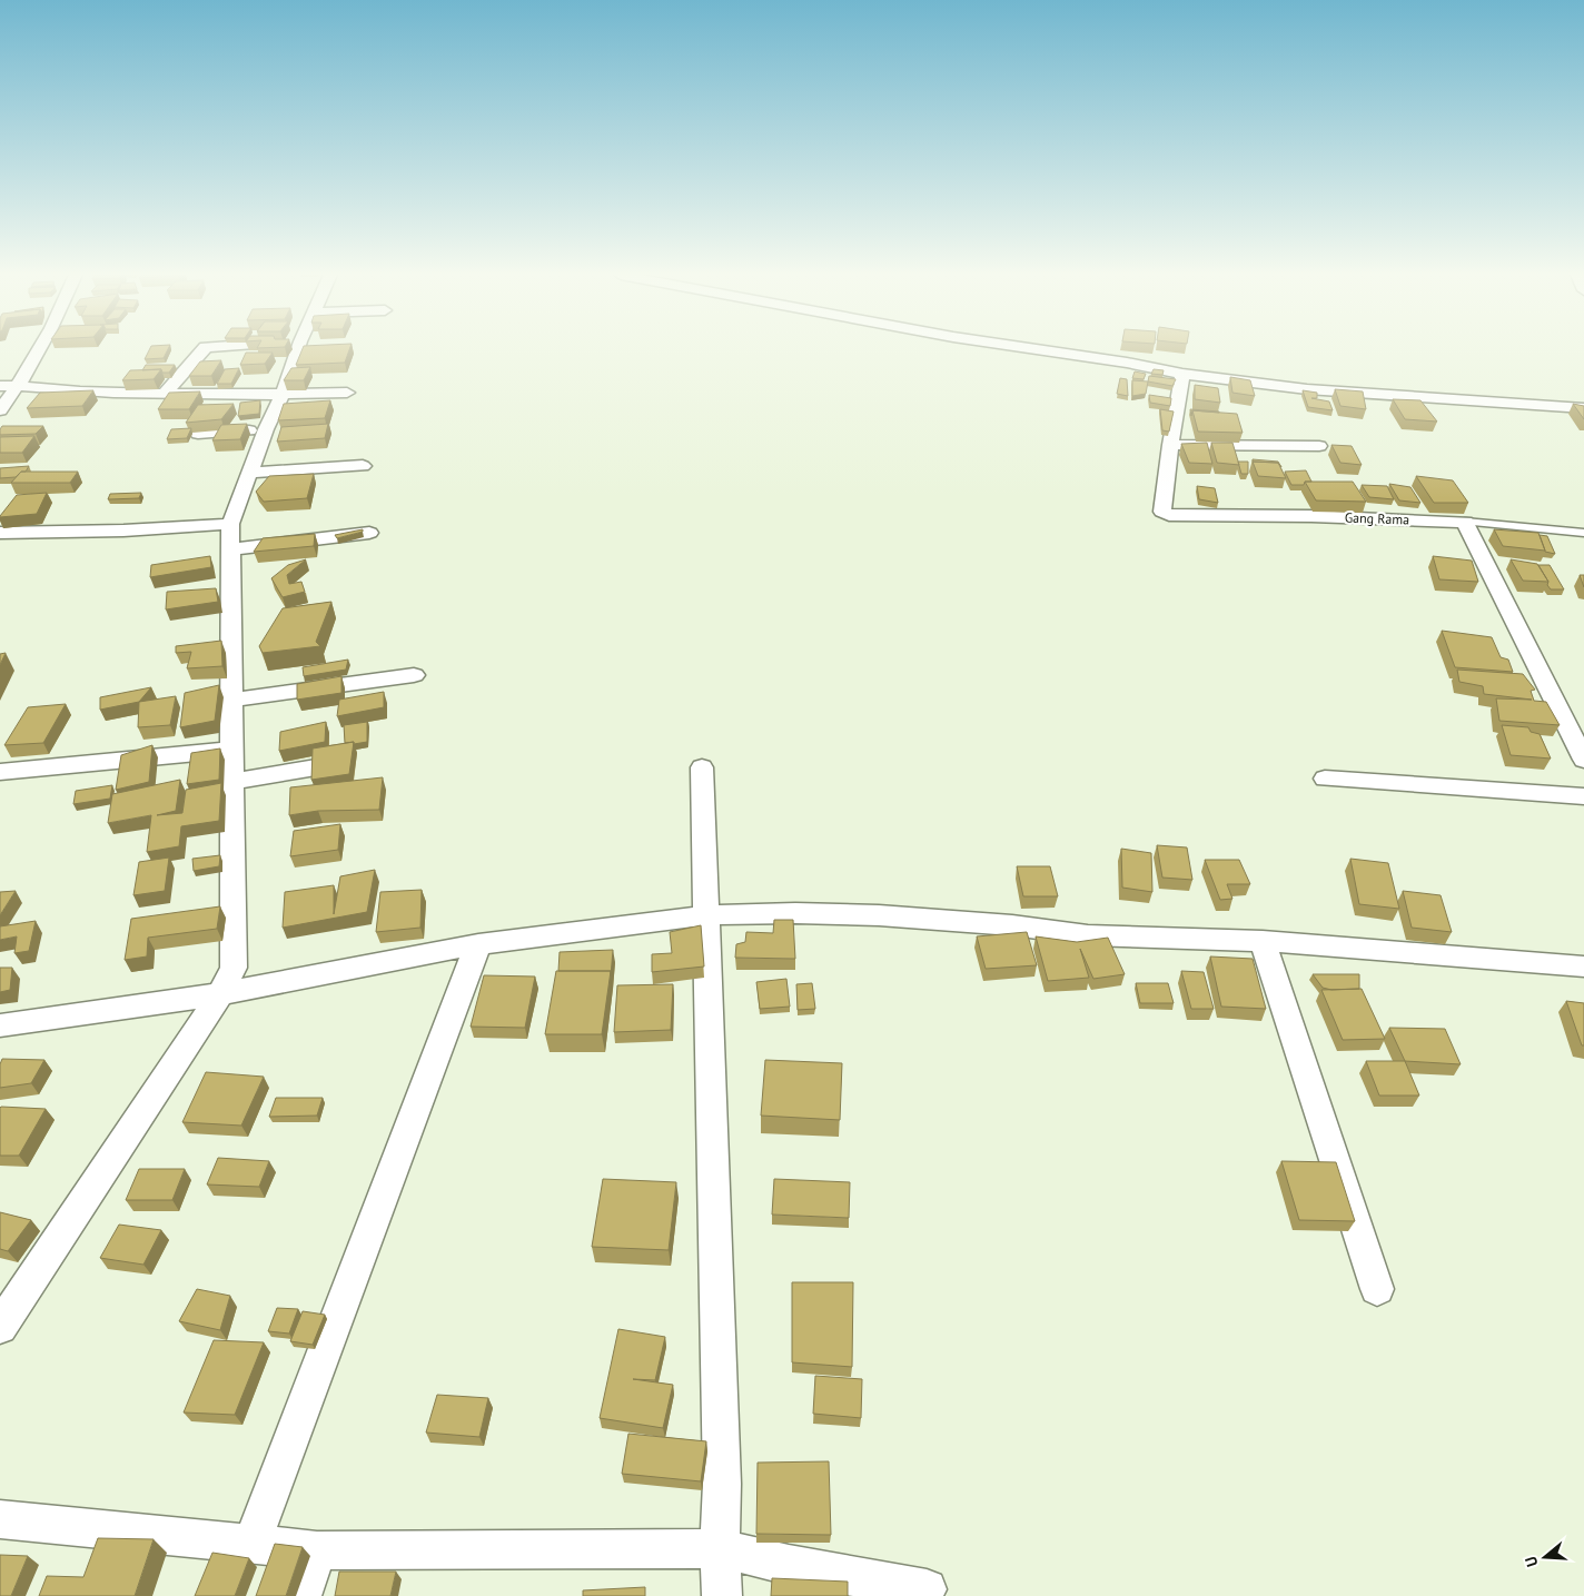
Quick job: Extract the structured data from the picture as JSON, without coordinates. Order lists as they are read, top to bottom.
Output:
{
  "streets": {
    "street": ["Gang Rama"]
  },
  "north": "left"
}
